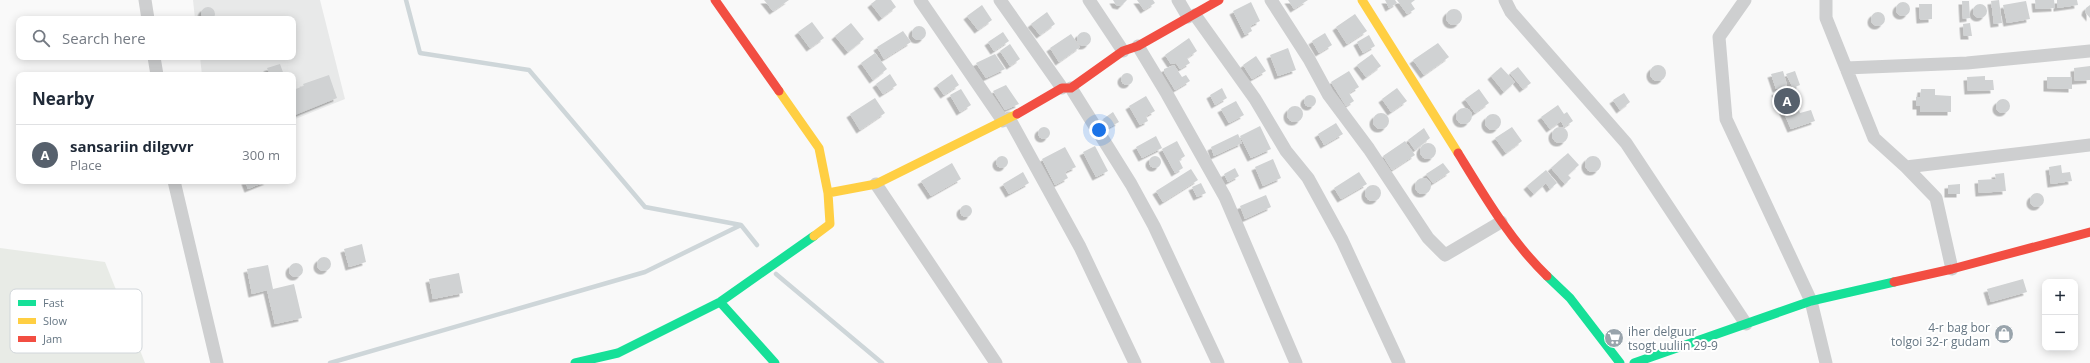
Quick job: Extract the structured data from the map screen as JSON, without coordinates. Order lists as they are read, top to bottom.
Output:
{
  "places": {
    "shop": ["4-r bag bor tolgoi 32-r gudam"],
    "supermarket": ["iher delguur tsogt uuliin 29-9"]
  },
  "legend": ["Fast", "Slow", "Jam"],
  "page": {
    "search": "Search here",
    "heading": "Nearby",
    "pins": "A",
    "list": [
      {
        "mark": "A",
        "name": "sansariin dilgvvr",
        "note": "Place",
        "value": "300 m"
      }
    ],
    "map_buttons": ["+", "−"]
  }
}
